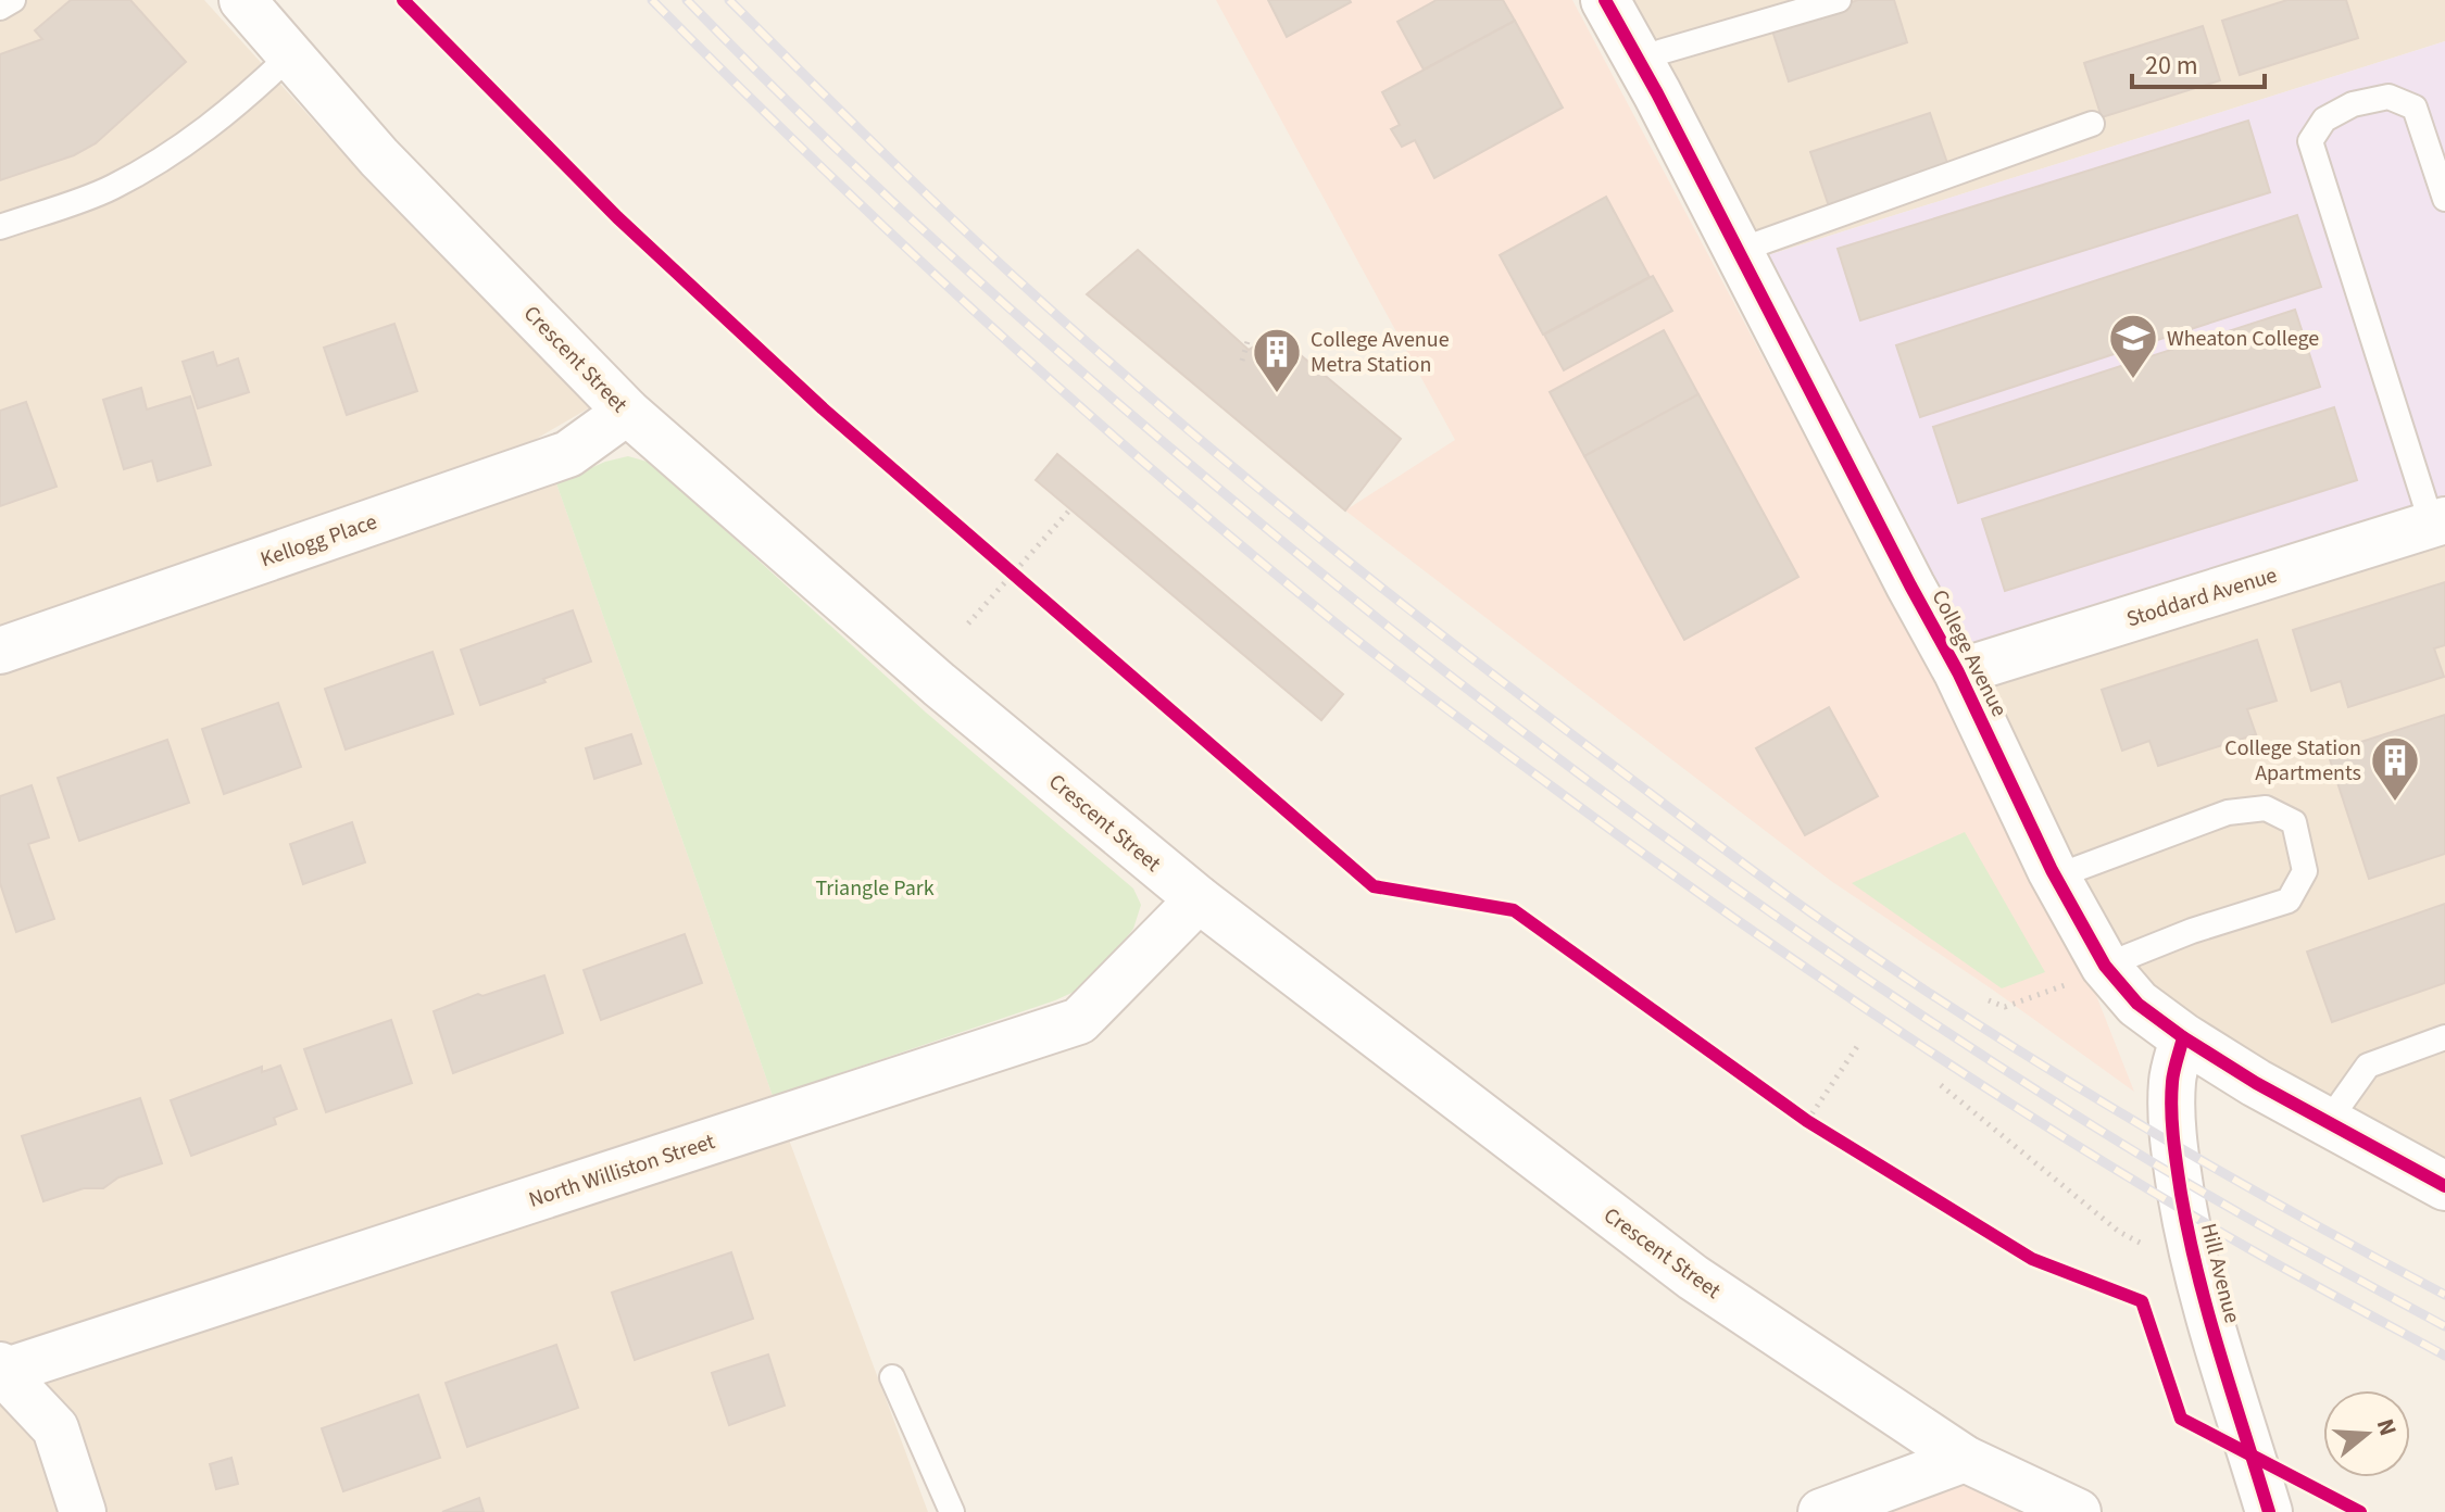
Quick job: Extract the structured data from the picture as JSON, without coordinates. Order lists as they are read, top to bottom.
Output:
{
  "streets": {
    "street": [
      "Crescent Street",
      "Kellogg Place",
      "Stoddard Avenue",
      "College Avenue",
      "North Williston Street",
      "Hill Avenue"
    ]
  },
  "crossings": [
    ["Crescent Street", "Kellogg Place"],
    ["Crescent Street", "North Williston Street"],
    ["Stoddard Avenue", "College Avenue"],
    ["College Avenue", "Hill Avenue"]
  ],
  "parks": ["Triangle Park"],
  "places": {
    "school or university": ["Wheaton College"],
    "building": ["College Avenue Metra Station", "College Station Apartments"]
  },
  "scale_bar": "20 m",
  "north": "right"
}
